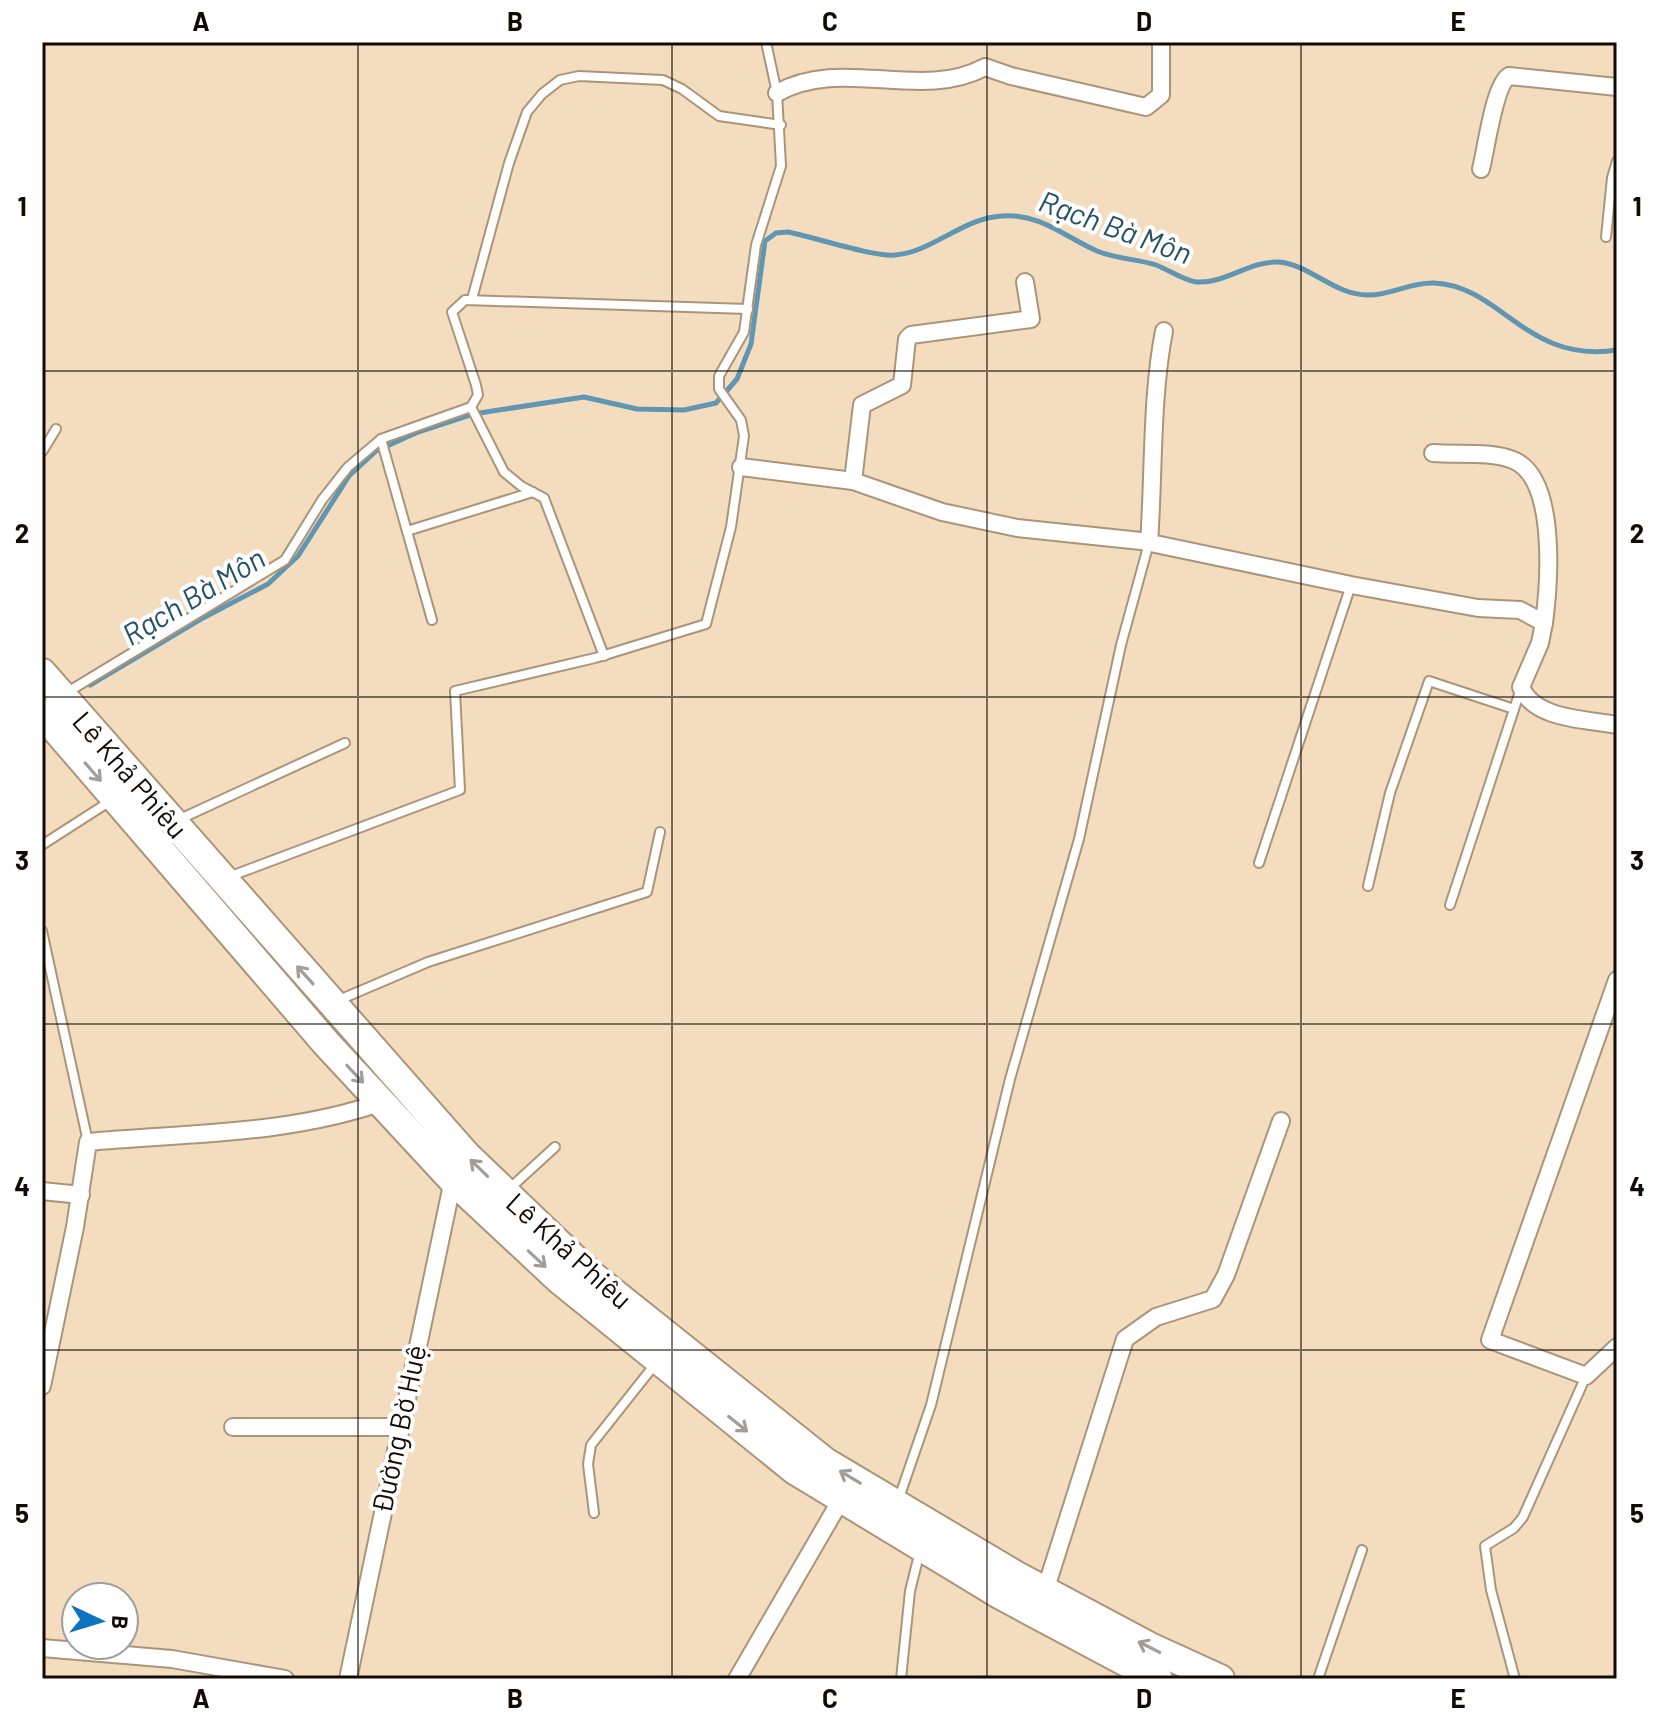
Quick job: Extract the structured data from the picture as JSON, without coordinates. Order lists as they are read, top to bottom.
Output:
{
  "streets": {
    "highway": ["Lê Khả Phiêu"],
    "street": ["Đường Bờ Huệ"]
  },
  "crossings": [
    ["Lê Khả Phiêu", "Đường Bờ Huệ"]
  ],
  "water": ["Rạch Bà Môn"],
  "north": "right",
  "grid": {
    "columns": [
      "A",
      "B",
      "C",
      "D",
      "E"
    ],
    "rows": [
      "1",
      "2",
      "3",
      "4",
      "5"
    ]
  }
}
